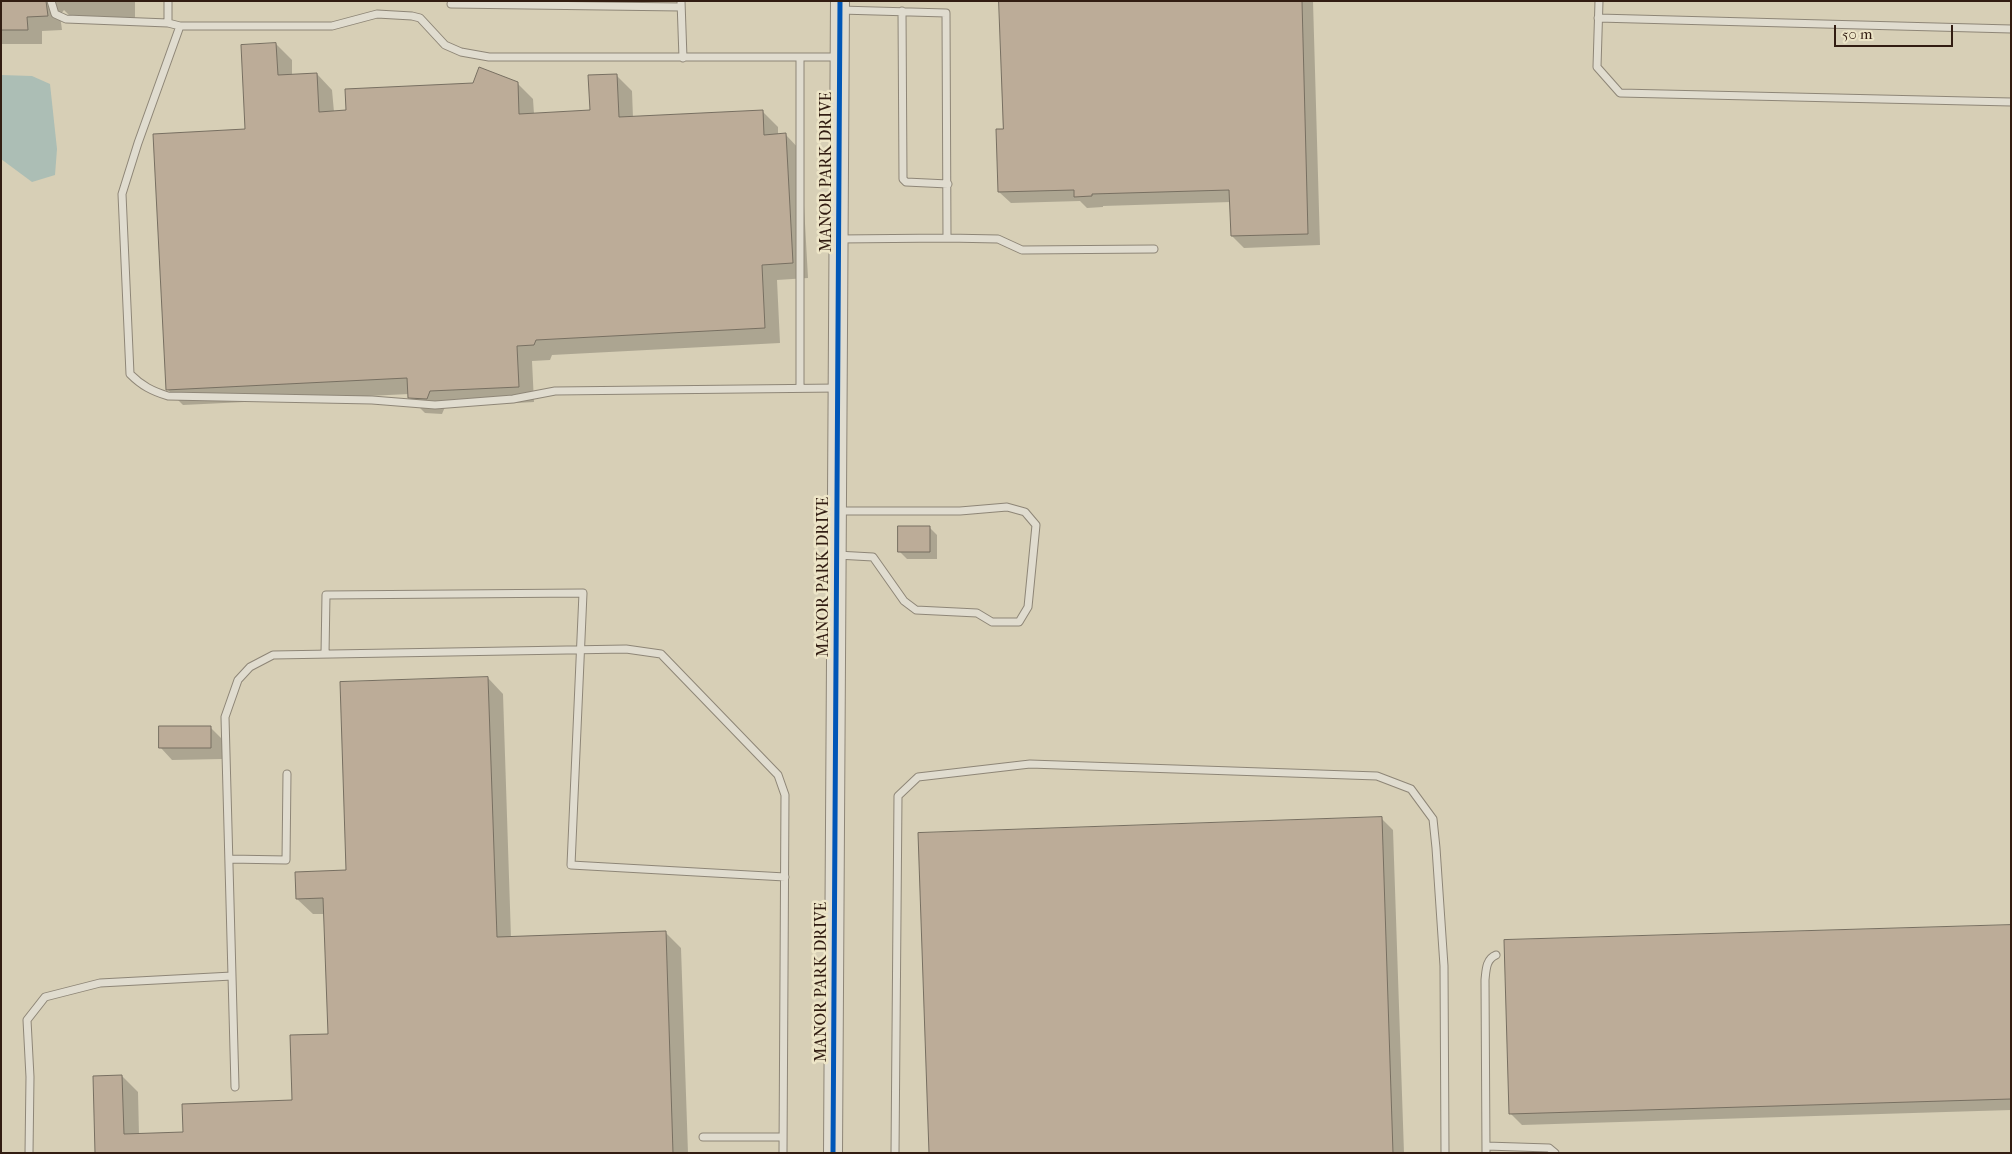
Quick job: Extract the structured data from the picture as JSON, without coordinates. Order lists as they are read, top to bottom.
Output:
{
  "streets": {
    "street": ["MANOR PARK DRIVE"]
  },
  "scale_bar": "50 m"
}
